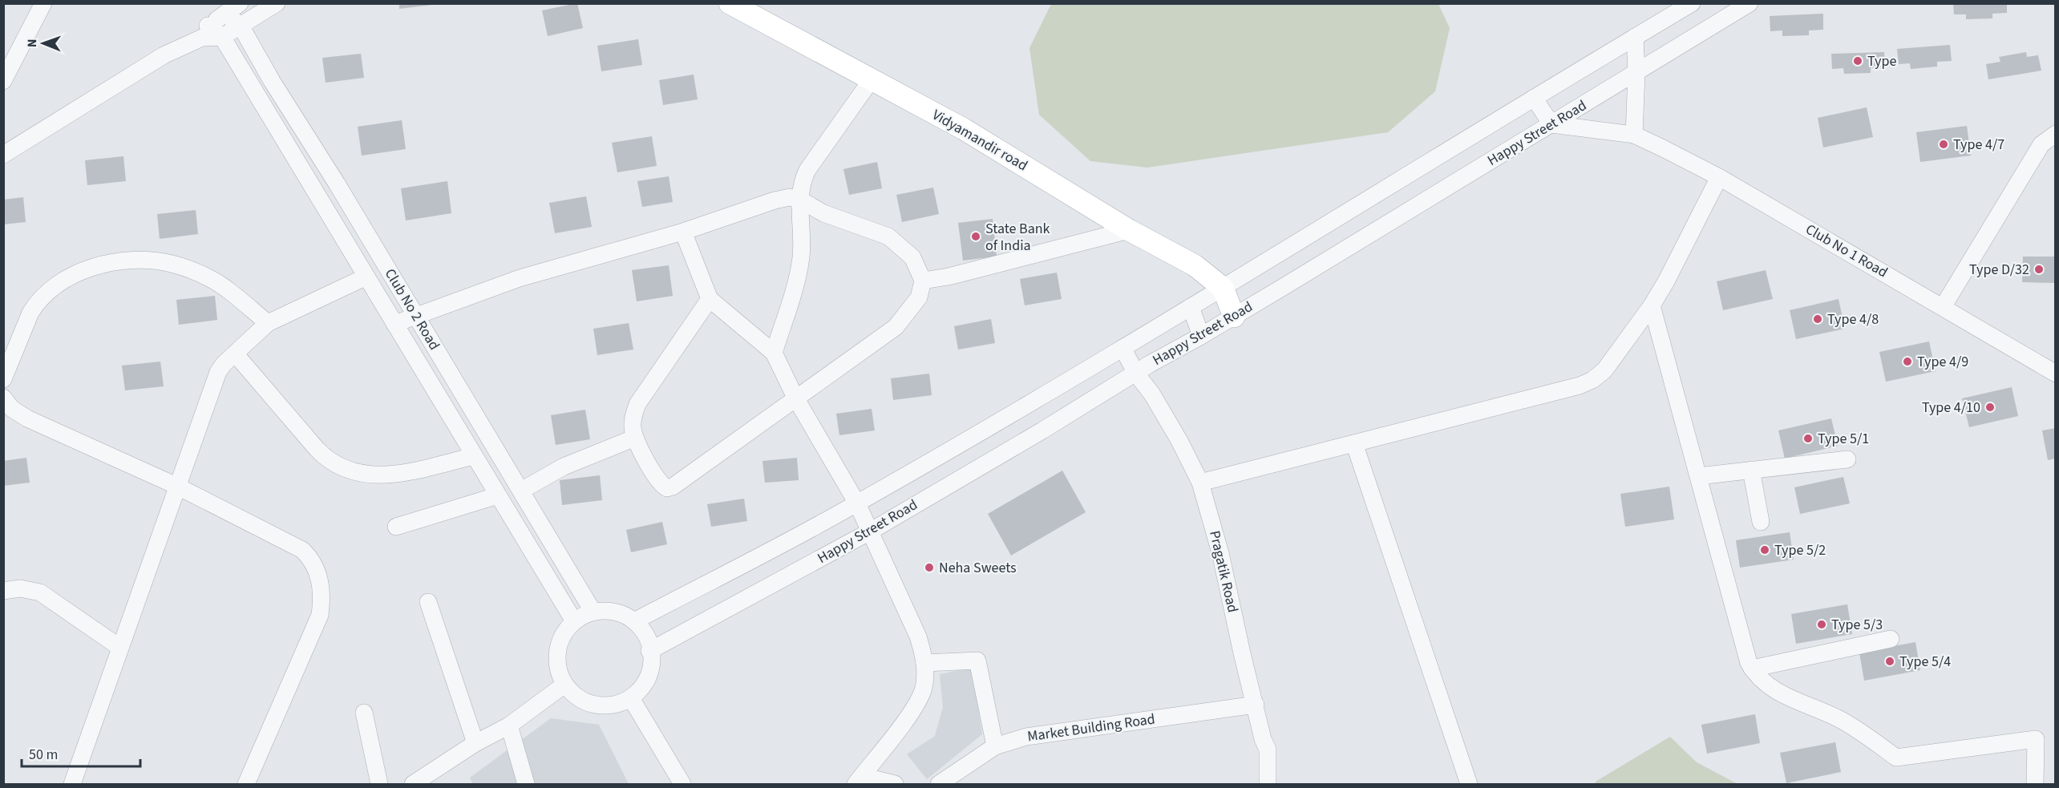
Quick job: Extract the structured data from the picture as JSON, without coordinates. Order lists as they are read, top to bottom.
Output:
{
  "streets": {
    "main road": ["Vidyamandir road"],
    "street": [
      "Happy Street Road",
      "Club No 1 Road",
      "Club No 2 Road",
      "Pragatik Road",
      "Market Building Road"
    ]
  },
  "crossings": [
    ["Happy Street Road", "Vidyamandir road"],
    ["Happy Street Road", "Club No 1 Road"],
    ["Happy Street Road", "Club No 2 Road"],
    ["Happy Street Road", "Pragatik Road"],
    ["Pragatik Road", "Market Building Road"]
  ],
  "places": [
    "Type",
    "Type 4/7",
    "State Bank of India",
    "Type D/32",
    "Type 4/8",
    "Type 4/9",
    "Type 4/10",
    "Type 5/1",
    "Type 5/2",
    "Neha Sweets",
    "Type 5/3",
    "Type 5/4"
  ],
  "scale_bar": "50 m",
  "north": "left"
}
